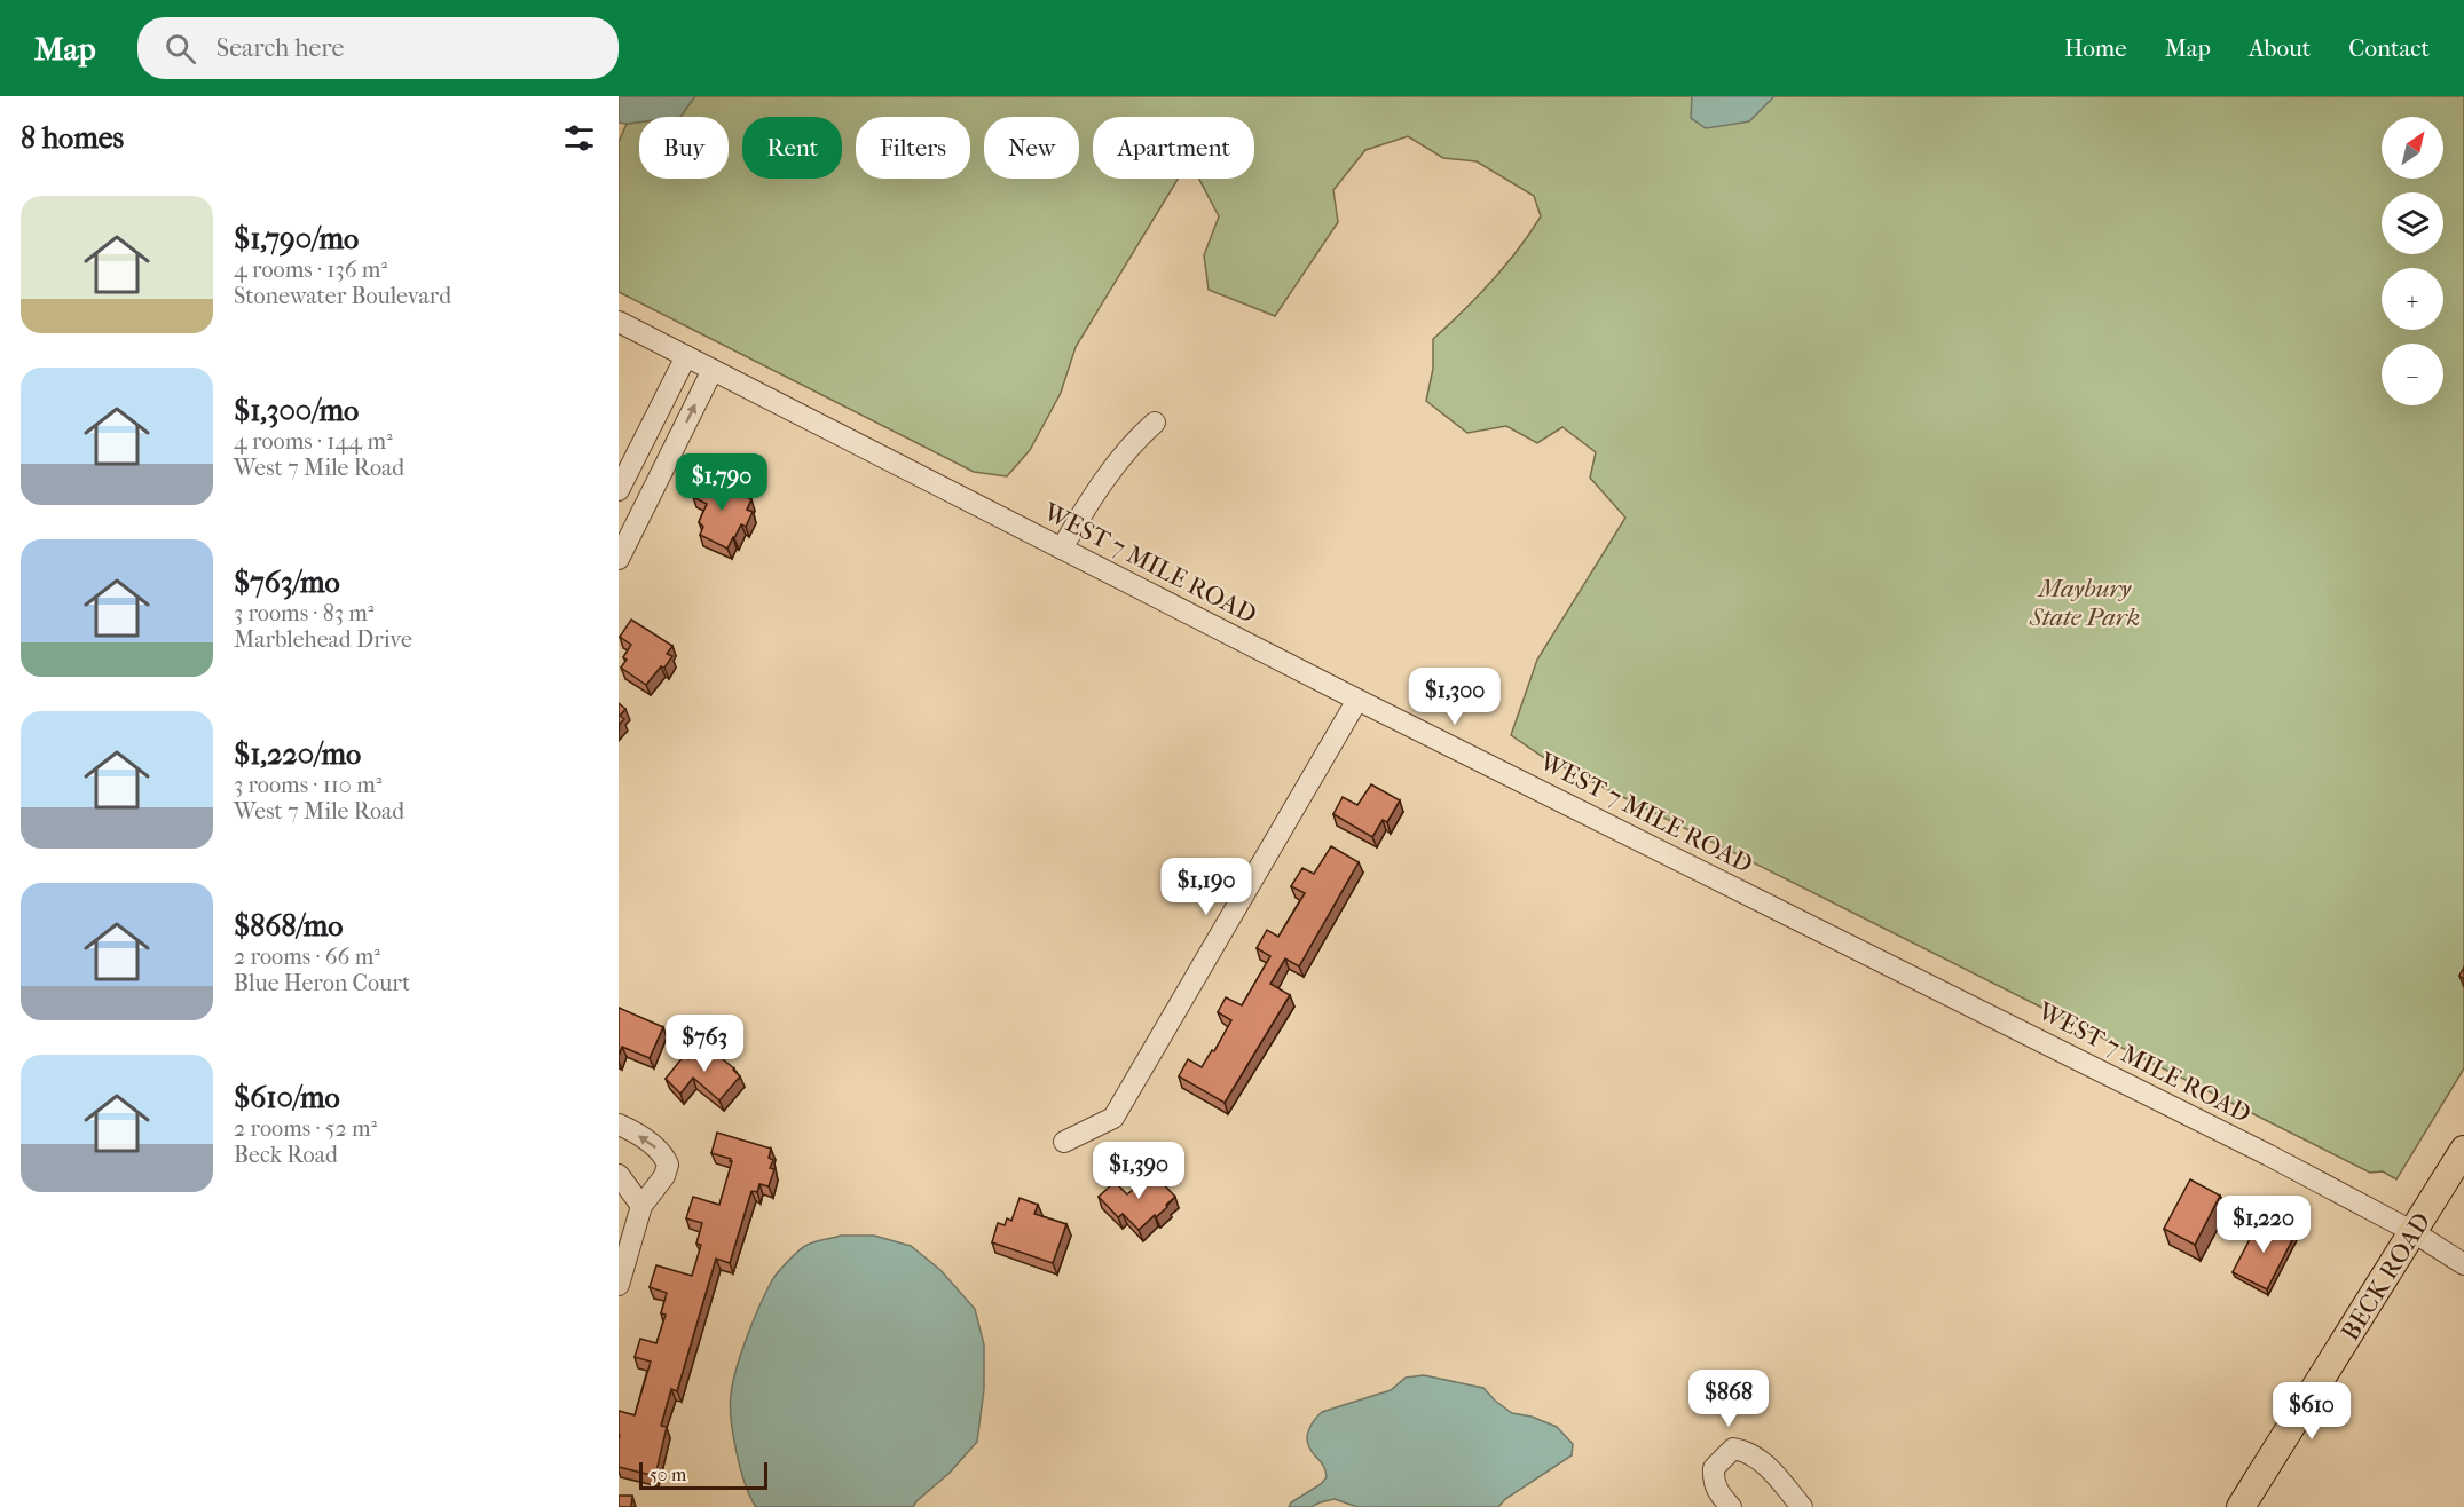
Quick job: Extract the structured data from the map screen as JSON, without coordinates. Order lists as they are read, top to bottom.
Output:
{
  "streets": {
    "main road": ["BECK ROAD"],
    "street": ["WEST 7 MILE ROAD"]
  },
  "crossings": [
    ["WEST 7 MILE ROAD", "BECK ROAD"]
  ],
  "parks": ["Maybury State Park"],
  "scale_bar": "50 m",
  "north": "top right",
  "page": {
    "header": "Map",
    "search": "Search here",
    "nav": [
      "Home",
      "Map",
      "About",
      "Contact"
    ],
    "heading": "8 homes",
    "map_buttons": ["+", "−"],
    "chip": [
      "Buy",
      "Rent",
      "Filters",
      "New",
      "Apartment"
    ],
    "list": [
      {
        "name": "$1,790/mo",
        "note": "4 rooms · 136 m² · Stonewater Boulevard"
      },
      {
        "name": "$1,300/mo",
        "note": "4 rooms · 144 m² · West 7 Mile Road"
      },
      {
        "name": "$763/mo",
        "note": "3 rooms · 83 m² · Marblehead Drive"
      },
      {
        "name": "$1,220/mo",
        "note": "3 rooms · 110 m² · West 7 Mile Road"
      },
      {
        "name": "$868/mo",
        "note": "2 rooms · 66 m² · Blue Heron Court"
      },
      {
        "name": "$610/mo",
        "note": "2 rooms · 52 m² · Beck Road"
      }
    ],
    "price": [
      "$1,790",
      "$1,300",
      "$1,190",
      "$763",
      "$1,390",
      "$1,220",
      "$868",
      "$610"
    ],
    "scale": "50 m"
  }
}
